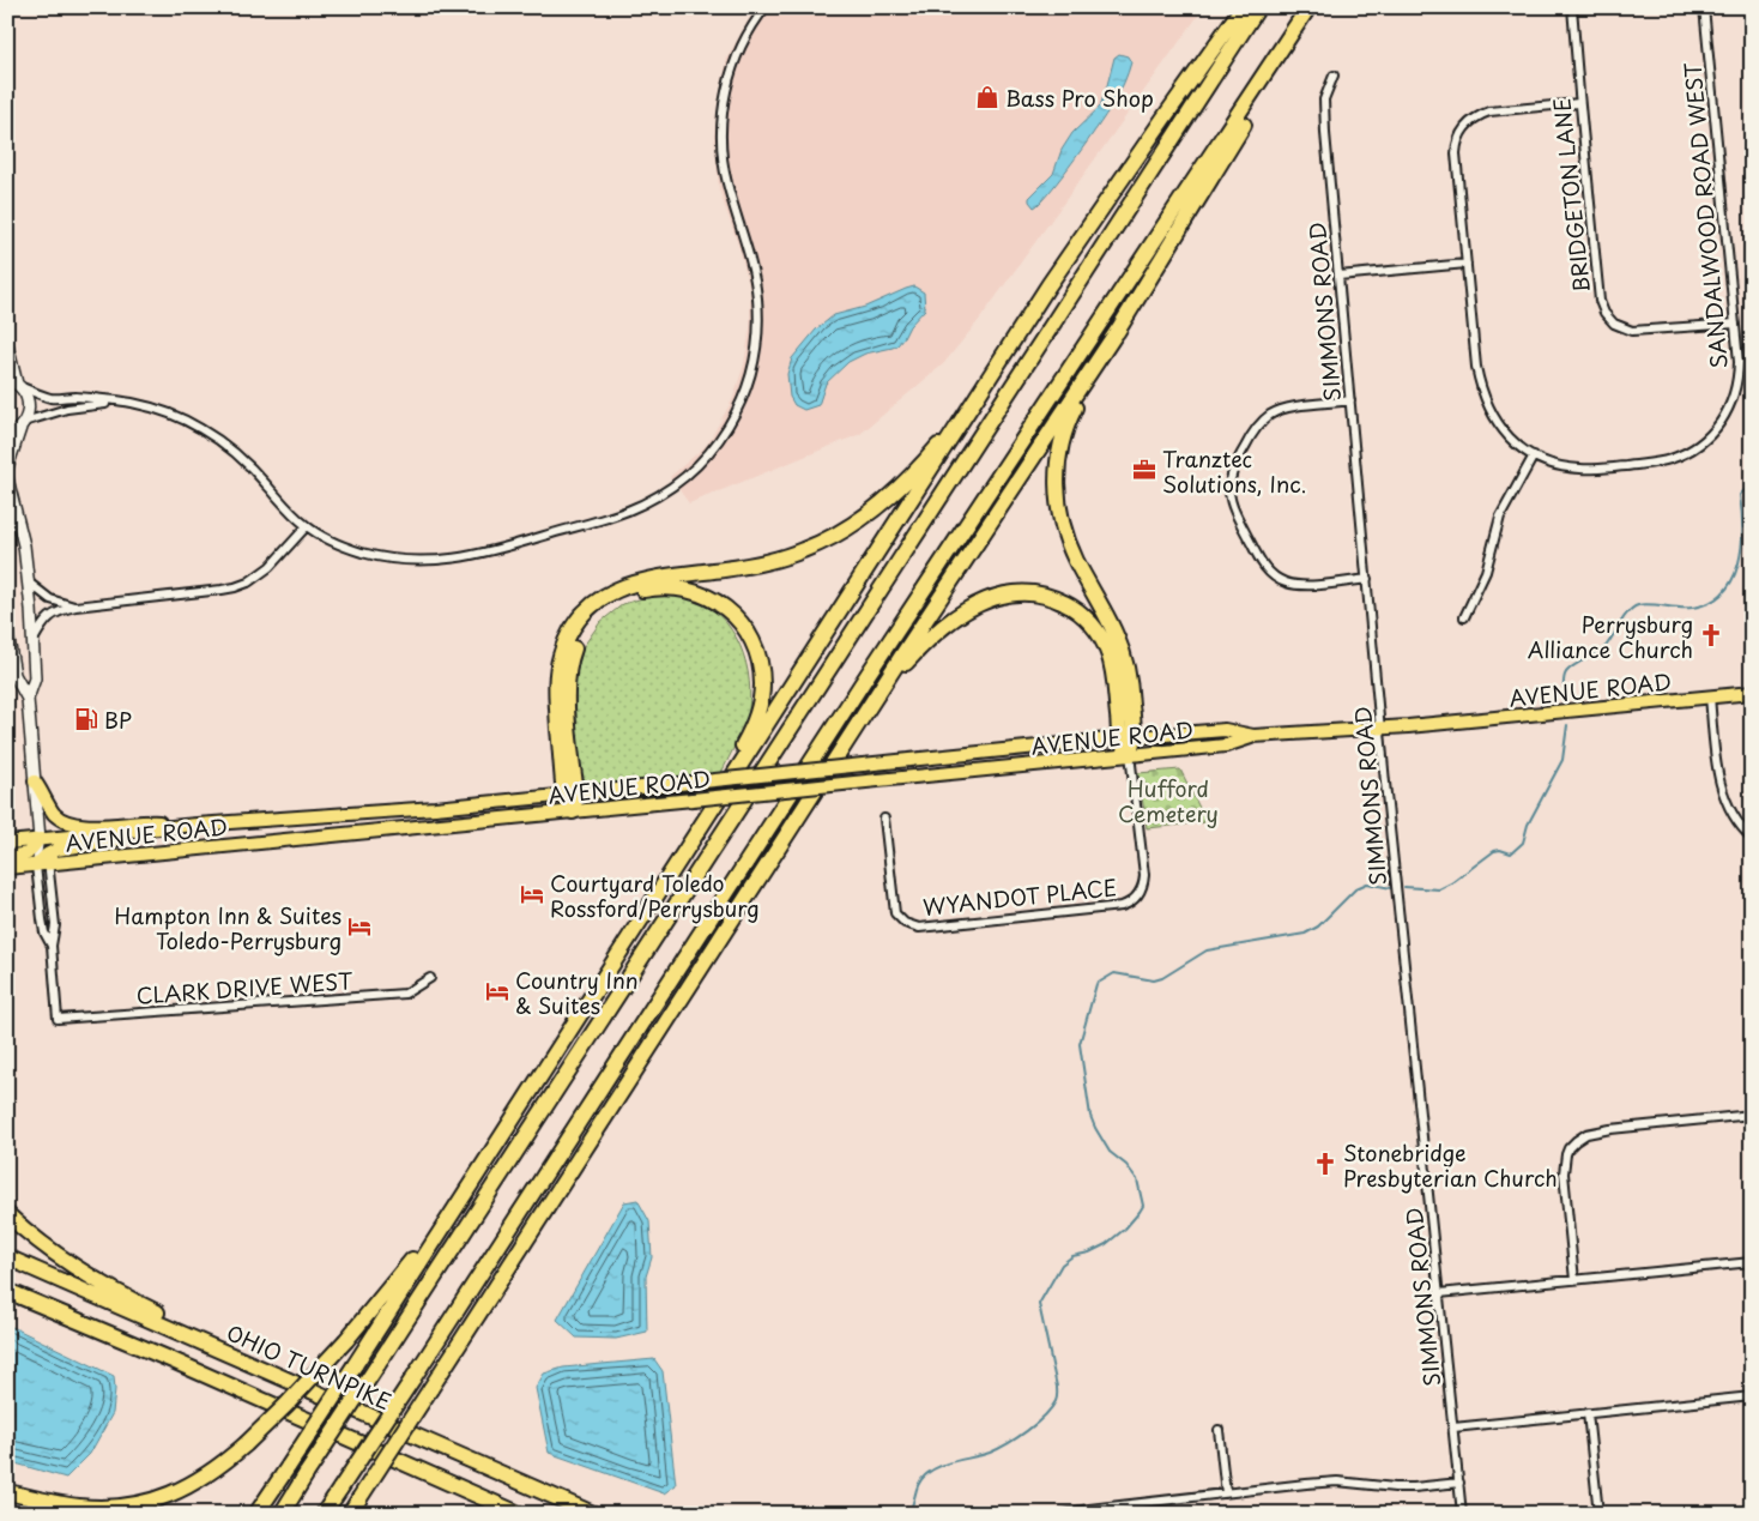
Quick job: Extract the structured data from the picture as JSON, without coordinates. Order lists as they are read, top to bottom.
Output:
{
  "streets": {
    "highway": ["OHIO TURNPIKE"],
    "main road": ["AVENUE ROAD"],
    "street": [
      "BRIDGETON LANE",
      "SANDALWOOD ROAD WEST",
      "SIMMONS ROAD",
      "WYANDOT PLACE",
      "CLARK DRIVE WEST"
    ]
  },
  "crossings": [
    ["BRIDGETON LANE", "SANDALWOOD ROAD WEST"],
    ["SIMMONS ROAD", "AVENUE ROAD"],
    ["AVENUE ROAD", "WYANDOT PLACE"]
  ],
  "parks": ["Hufford Cemetery"],
  "places": {
    "shop": ["Bass Pro Shop"],
    "office": ["Tranztec Solutions, Inc."],
    "church": ["Perrysburg Alliance Church", "Stonebridge Presbyterian Church"],
    "fuel station": ["BP"],
    "hotel": ["Courtyard Toledo Rossford/Perrysburg", "Hampton Inn & Suites Toledo-Perrysburg", "Country Inn & Suites"]
  }
}
